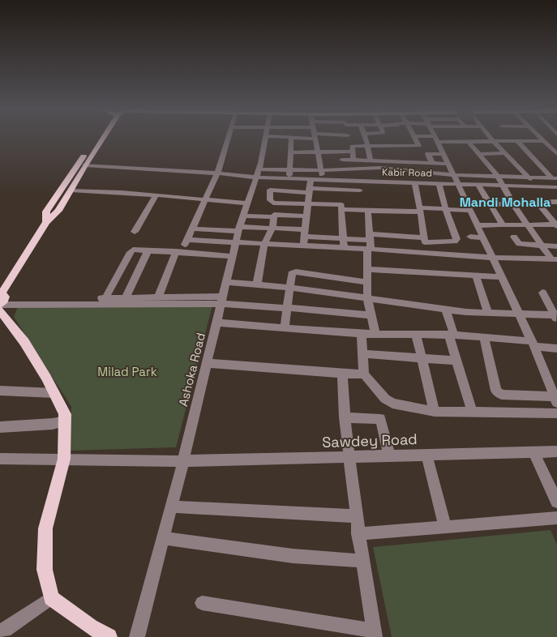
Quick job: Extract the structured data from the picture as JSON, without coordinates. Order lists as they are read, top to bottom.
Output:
{
  "streets": {
    "street": ["Kabir Road", "Ashoka Road", "Sawdey Road"]
  },
  "crossings": [
    ["Kabir Road", "Ashoka Road"],
    ["Ashoka Road", "Sawdey Road"]
  ],
  "districts": ["Mandi Mohalla"],
  "parks": ["Milad Park"]
}
